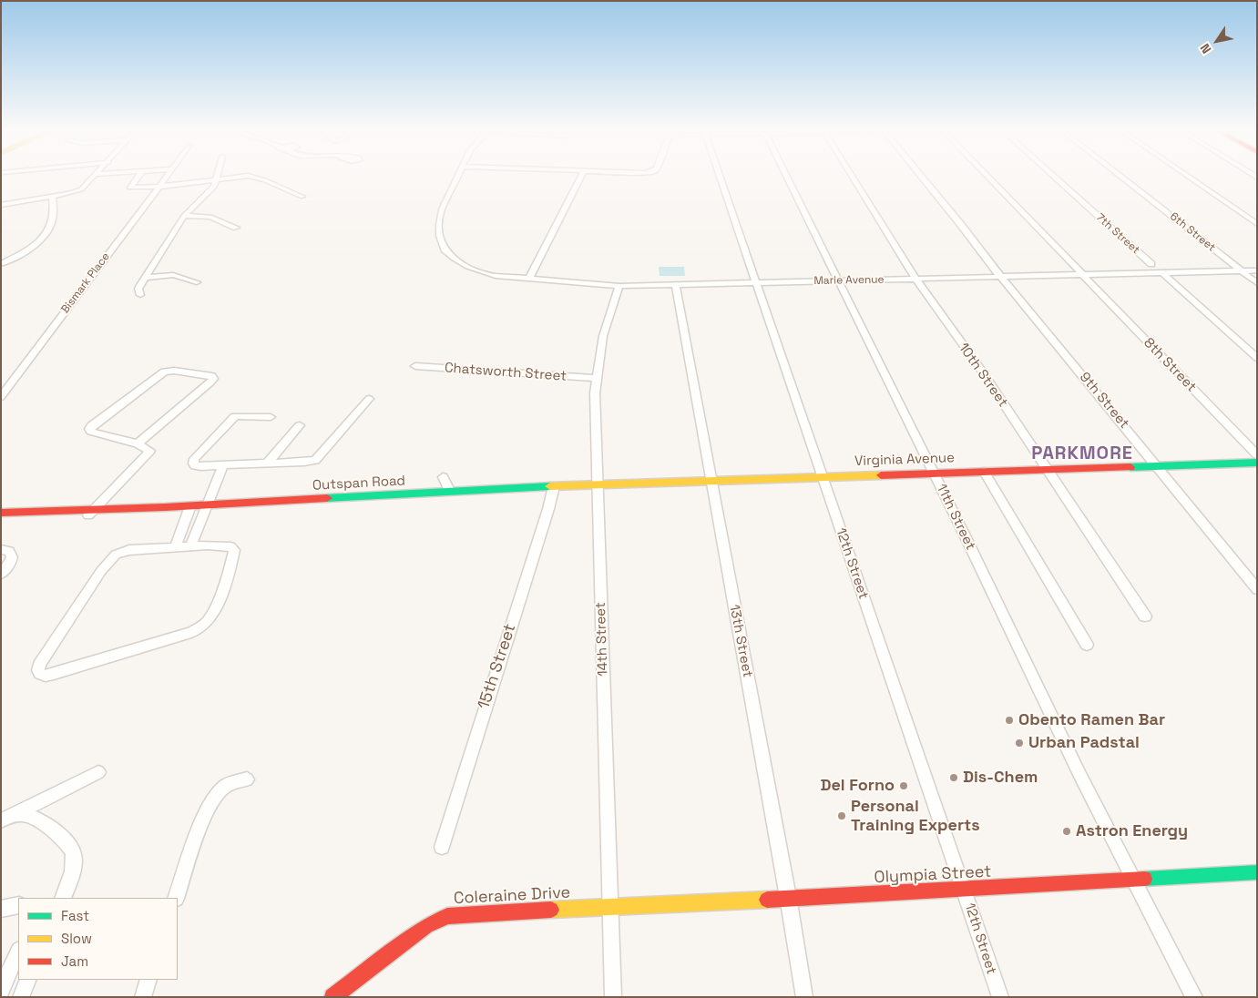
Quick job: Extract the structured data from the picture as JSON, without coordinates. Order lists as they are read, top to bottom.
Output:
{
  "streets": {
    "street": [
      "6th Street",
      "7th Street",
      "Marie Avenue",
      "Bismark Place",
      "8th Street",
      "Chatsworth Street",
      "10th Street",
      "9th Street",
      "Virginia Avenue",
      "Outspan Road",
      "11th Street",
      "12th Street",
      "14th Street",
      "13th Street",
      "15th Street",
      "Olympia Street",
      "Coleraine Drive"
    ]
  },
  "crossings": [
    ["6th Street", "Marie Avenue"],
    ["Marie Avenue", "8th Street"],
    ["Marie Avenue", "10th Street"],
    ["Marie Avenue", "9th Street"],
    ["Marie Avenue", "11th Street"],
    ["Marie Avenue", "12th Street"],
    ["Marie Avenue", "14th Street"],
    ["Marie Avenue", "13th Street"],
    ["Chatsworth Street", "14th Street"],
    ["10th Street", "Virginia Avenue"],
    ["9th Street", "Virginia Avenue"],
    ["Virginia Avenue", "Outspan Road"],
    ["Virginia Avenue", "11th Street"],
    ["Virginia Avenue", "12th Street"],
    ["Virginia Avenue", "14th Street"],
    ["Virginia Avenue", "13th Street"],
    ["Virginia Avenue", "15th Street"],
    ["Outspan Road", "15th Street"],
    ["11th Street", "Olympia Street"],
    ["12th Street", "Olympia Street"],
    ["14th Street", "Olympia Street"],
    ["14th Street", "Coleraine Drive"],
    ["13th Street", "Olympia Street"],
    ["Olympia Street", "Coleraine Drive"]
  ],
  "districts": ["PARKMORE"],
  "places": [
    "Obento Ramen Bar",
    "Urban Padstal",
    "Dis-Chem",
    "Del Forno",
    "Personal Training Experts",
    "Astron Energy"
  ],
  "legend": ["Fast", "Slow", "Jam"],
  "north": "bottom left"
}
